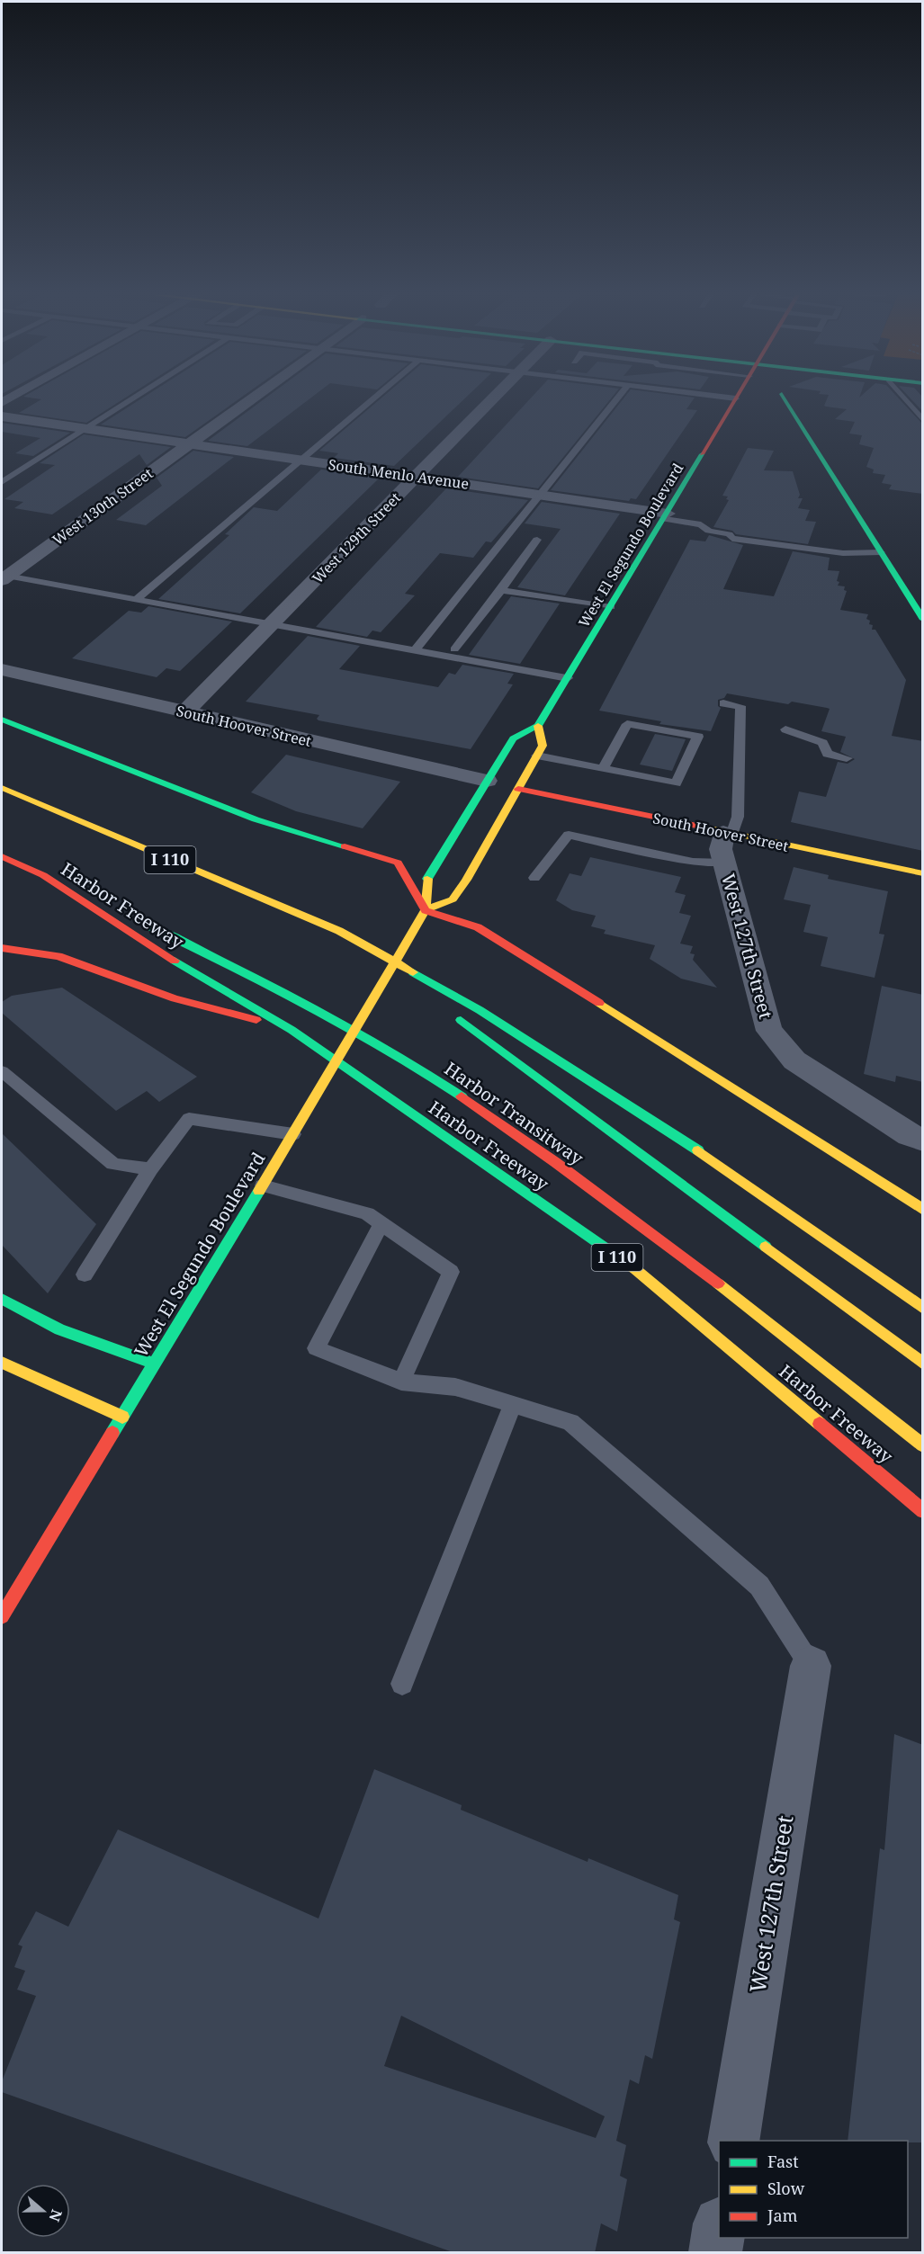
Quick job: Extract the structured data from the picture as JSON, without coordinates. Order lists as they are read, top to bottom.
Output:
{
  "streets": {
    "main road": [
      "West El Segundo Boulevard",
      "South Hoover Street",
      "I 110",
      "Harbor Freeway",
      "Harbor Transitway"
    ],
    "street": [
      "South Menlo Avenue",
      "West 130th Street",
      "West 129th Street",
      "West 127th Street"
    ]
  },
  "crossings": [
    ["South Menlo Avenue", "West 130th Street"],
    ["South Menlo Avenue", "West 129th Street"],
    ["South Menlo Avenue", "West El Segundo Boulevard"],
    ["West 129th Street", "South Hoover Street"],
    ["West El Segundo Boulevard", "South Hoover Street"],
    ["South Hoover Street", "West 127th Street"],
    ["Harbor Freeway", "Harbor Transitway"]
  ],
  "legend": ["Fast", "Slow", "Jam"],
  "north": "right"
}
